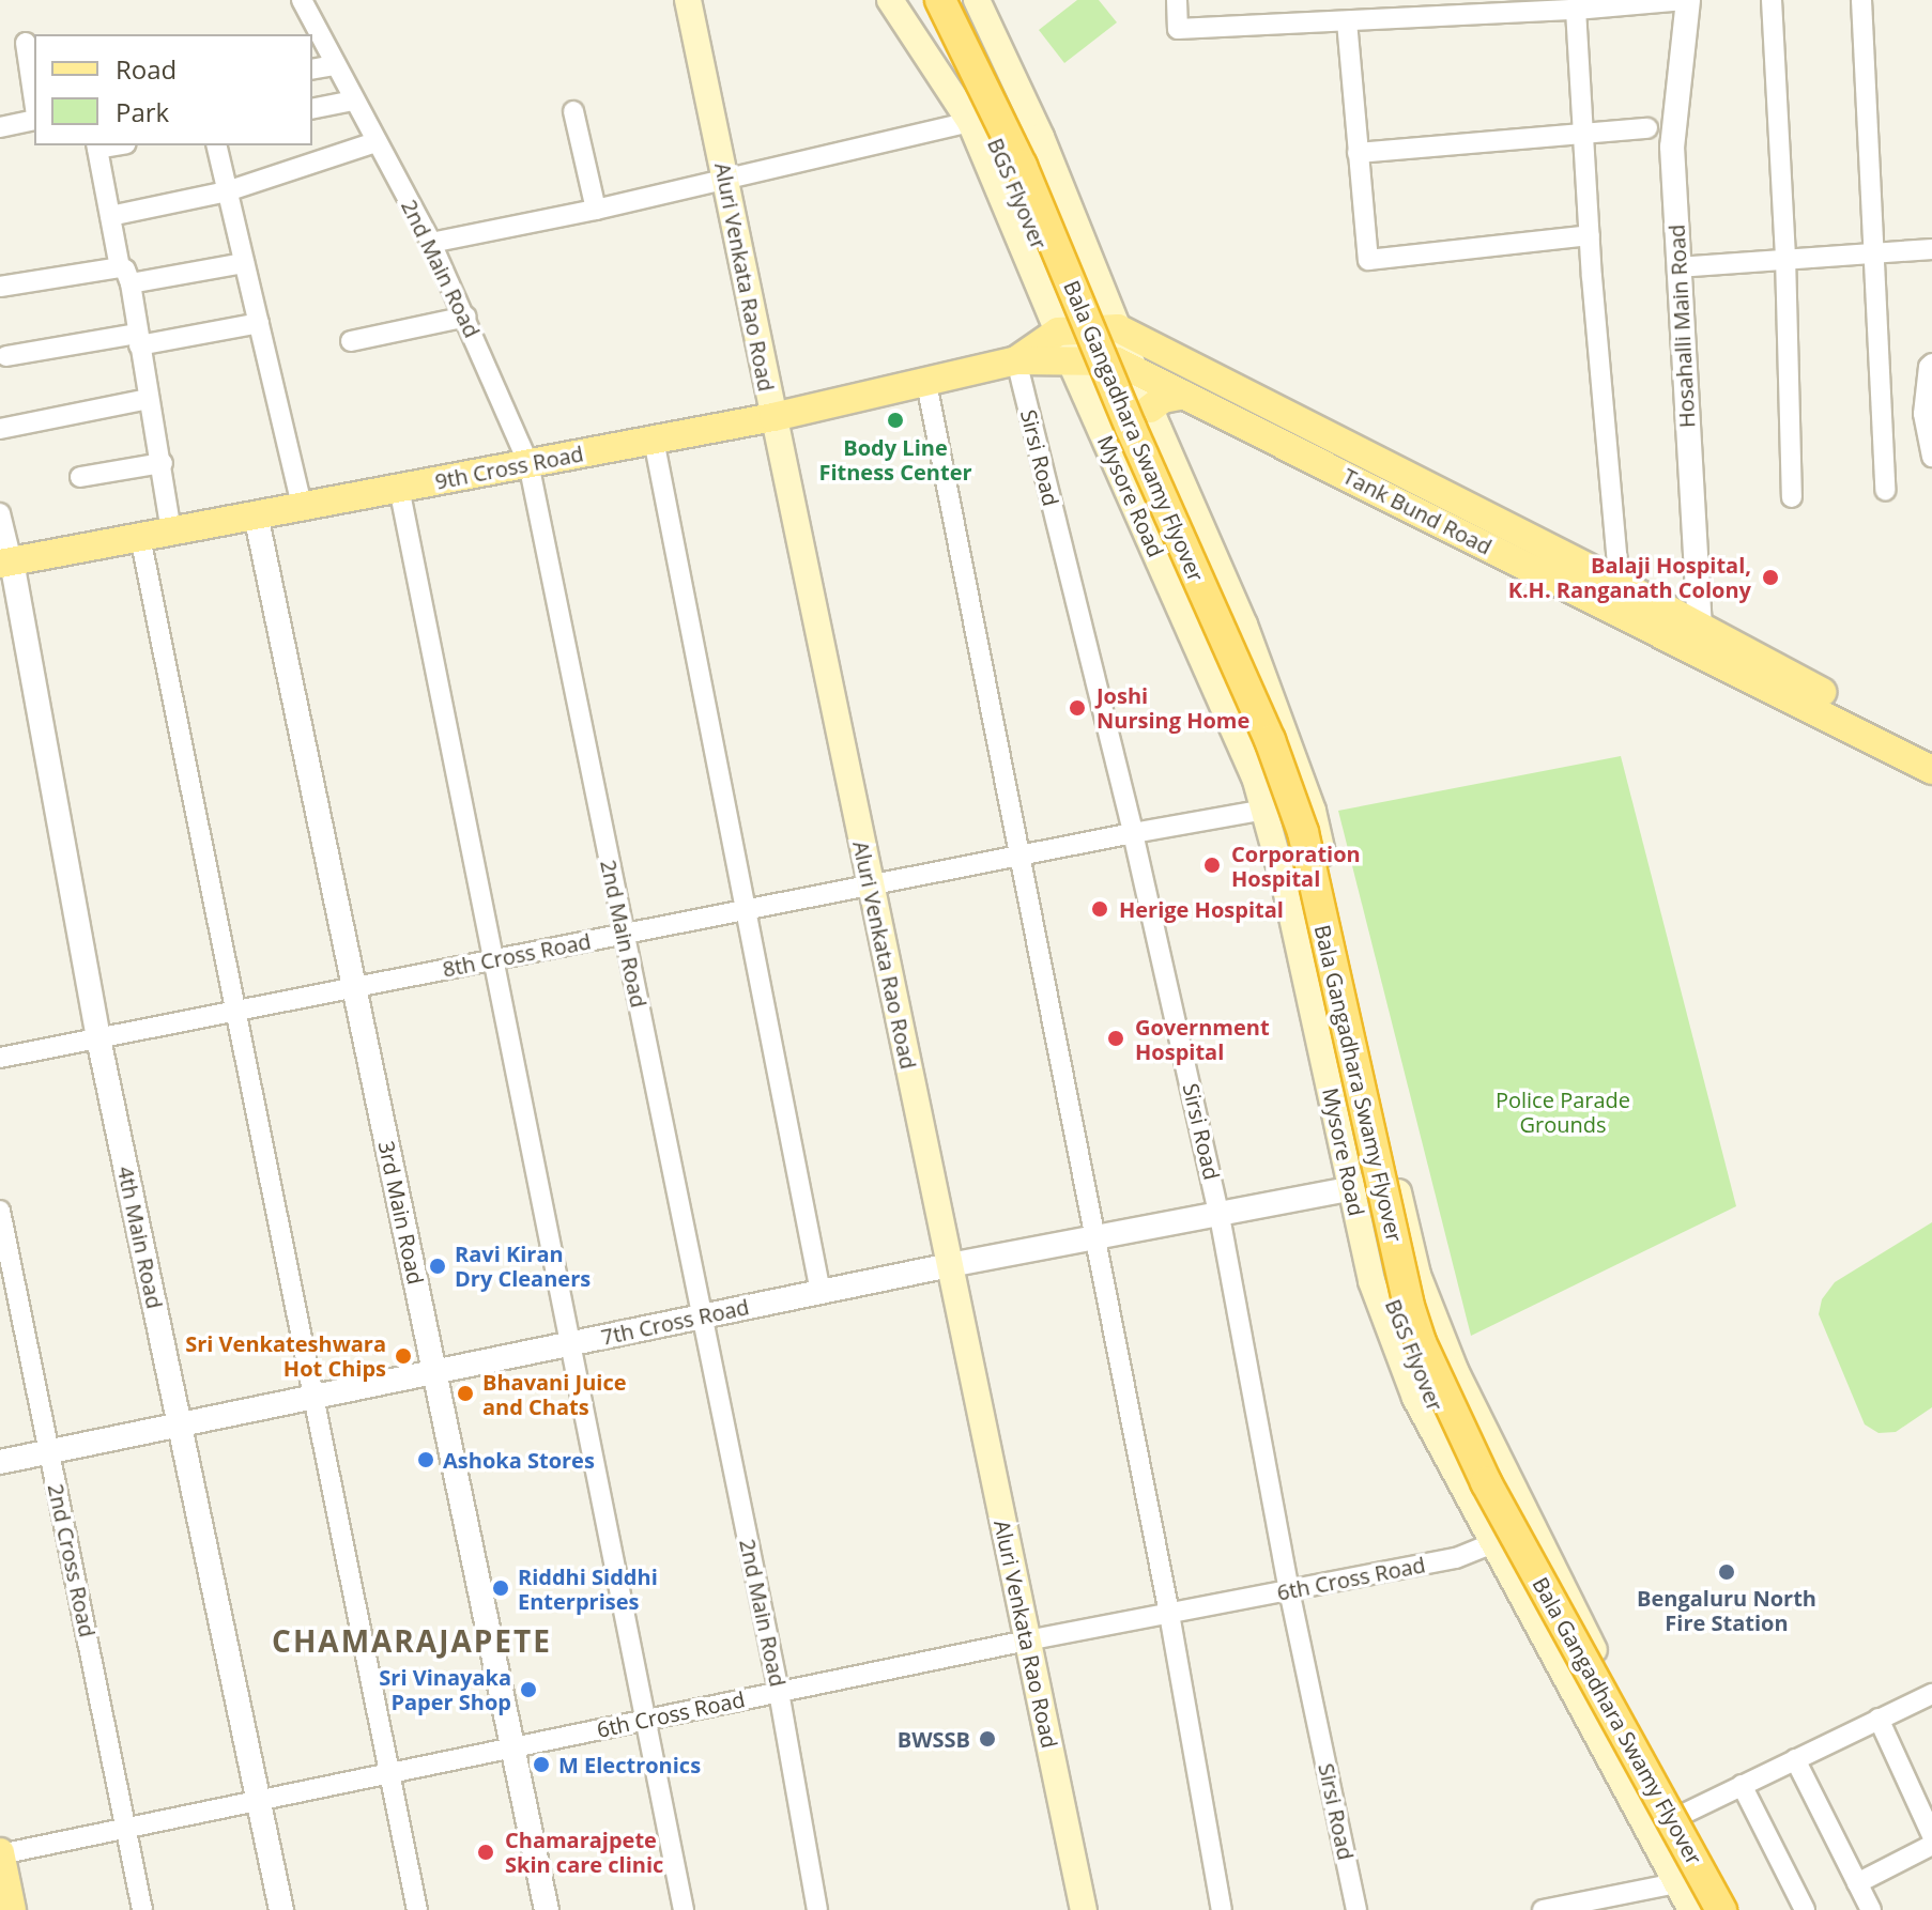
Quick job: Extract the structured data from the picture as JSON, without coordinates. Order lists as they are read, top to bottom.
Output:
{
  "streets": {
    "highway": ["BGS Flyover", "Bala Gangadhara Swamy Flyover"],
    "main road": [
      "Aluri Venkata Rao Road",
      "9th Cross Road",
      "Mysore Road",
      "Tank Bund Road"
    ],
    "street": [
      "2nd Main Road",
      "Hosahalli Main Road",
      "Sirsi Road",
      "8th Cross Road",
      "3rd Main Road",
      "4th Main Road",
      "7th Cross Road",
      "2nd Cross Road",
      "6th Cross Road"
    ]
  },
  "crossings": [
    ["2nd Main Road", "9th Cross Road"],
    ["2nd Main Road", "8th Cross Road"],
    ["2nd Main Road", "7th Cross Road"],
    ["2nd Main Road", "6th Cross Road"],
    ["Aluri Venkata Rao Road", "9th Cross Road"],
    ["Aluri Venkata Rao Road", "8th Cross Road"],
    ["Aluri Venkata Rao Road", "7th Cross Road"],
    ["Aluri Venkata Rao Road", "6th Cross Road"],
    ["Hosahalli Main Road", "Tank Bund Road"],
    ["Sirsi Road", "9th Cross Road"],
    ["Sirsi Road", "Tank Bund Road"],
    ["Sirsi Road", "8th Cross Road"],
    ["Sirsi Road", "7th Cross Road"],
    ["Sirsi Road", "6th Cross Road"],
    ["9th Cross Road", "Tank Bund Road"],
    ["9th Cross Road", "3rd Main Road"],
    ["9th Cross Road", "4th Main Road"],
    ["Mysore Road", "Tank Bund Road"],
    ["Mysore Road", "8th Cross Road"],
    ["Mysore Road", "7th Cross Road"],
    ["Mysore Road", "6th Cross Road"],
    ["8th Cross Road", "3rd Main Road"],
    ["8th Cross Road", "4th Main Road"],
    ["3rd Main Road", "7th Cross Road"],
    ["3rd Main Road", "6th Cross Road"],
    ["4th Main Road", "7th Cross Road"],
    ["4th Main Road", "6th Cross Road"],
    ["7th Cross Road", "2nd Cross Road"],
    ["2nd Cross Road", "6th Cross Road"]
  ],
  "districts": ["CHAMARAJAPETE"],
  "parks": ["Police Parade Grounds"],
  "places": [
    "Body Line Fitness Center",
    "Balaji Hospital, K.H. Ranganath Colony",
    "Joshi Nursing Home",
    "Corporation Hospital",
    "Herige Hospital",
    "Government Hospital",
    "Ravi Kiran Dry Cleaners",
    "Sri Venkateshwara Hot Chips",
    "Bhavani Juice and Chats",
    "Ashoka Stores",
    "Bengaluru North Fire Station",
    "Riddhi Siddhi Enterprises",
    "Sri Vinayaka Paper Shop",
    "BWSSB",
    "M Electronics",
    "Chamarajpete Skin care clinic"
  ],
  "legend": ["Road", "Park"]
}
